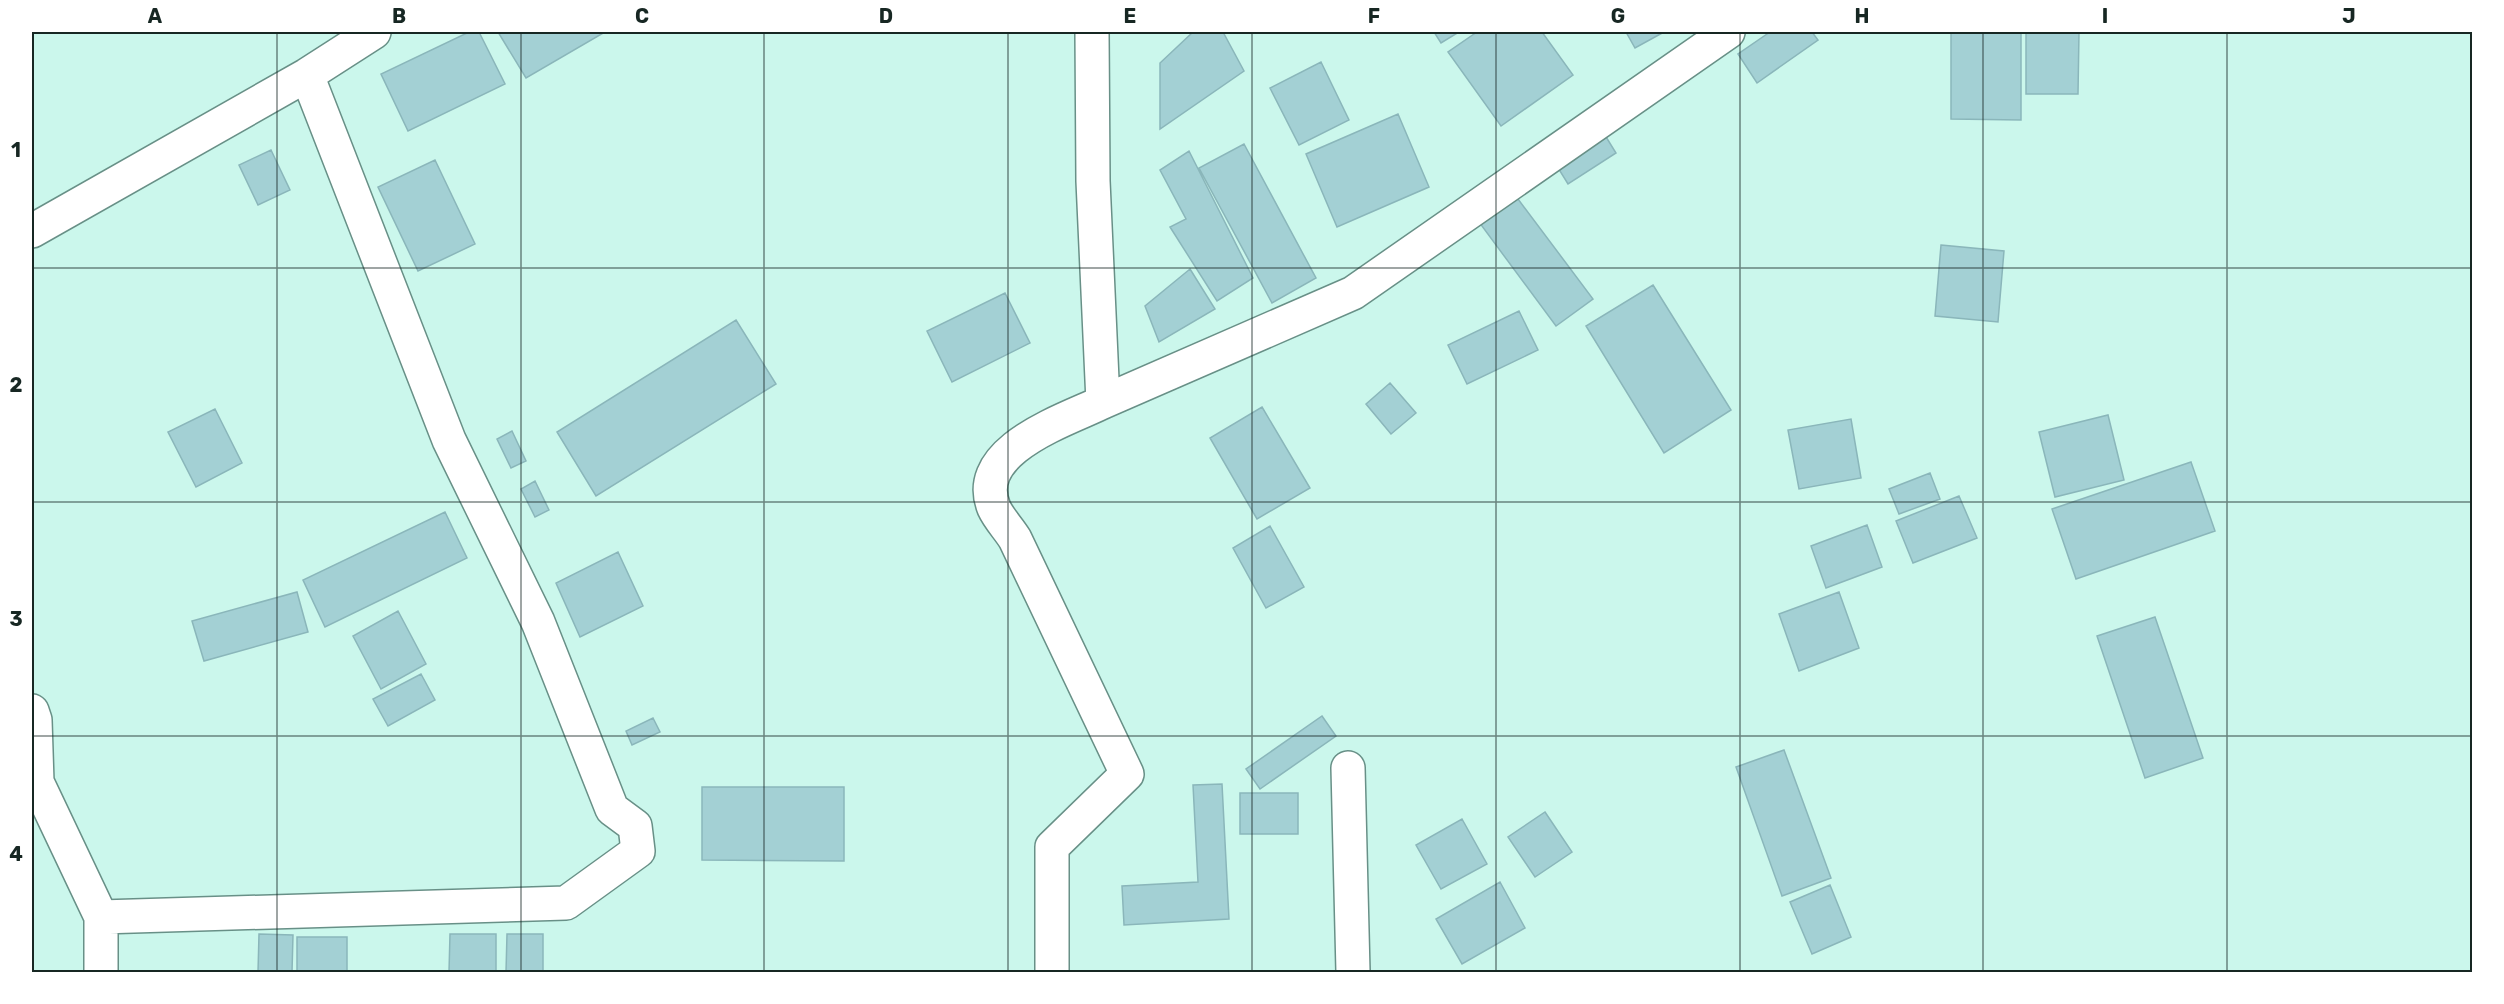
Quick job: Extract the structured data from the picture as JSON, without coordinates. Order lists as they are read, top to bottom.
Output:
{
  "grid": {
    "columns": [
      "A",
      "B",
      "C",
      "D",
      "E",
      "F",
      "G",
      "H",
      "I",
      "J"
    ],
    "rows": [
      "1",
      "2",
      "3",
      "4"
    ]
  }
}
